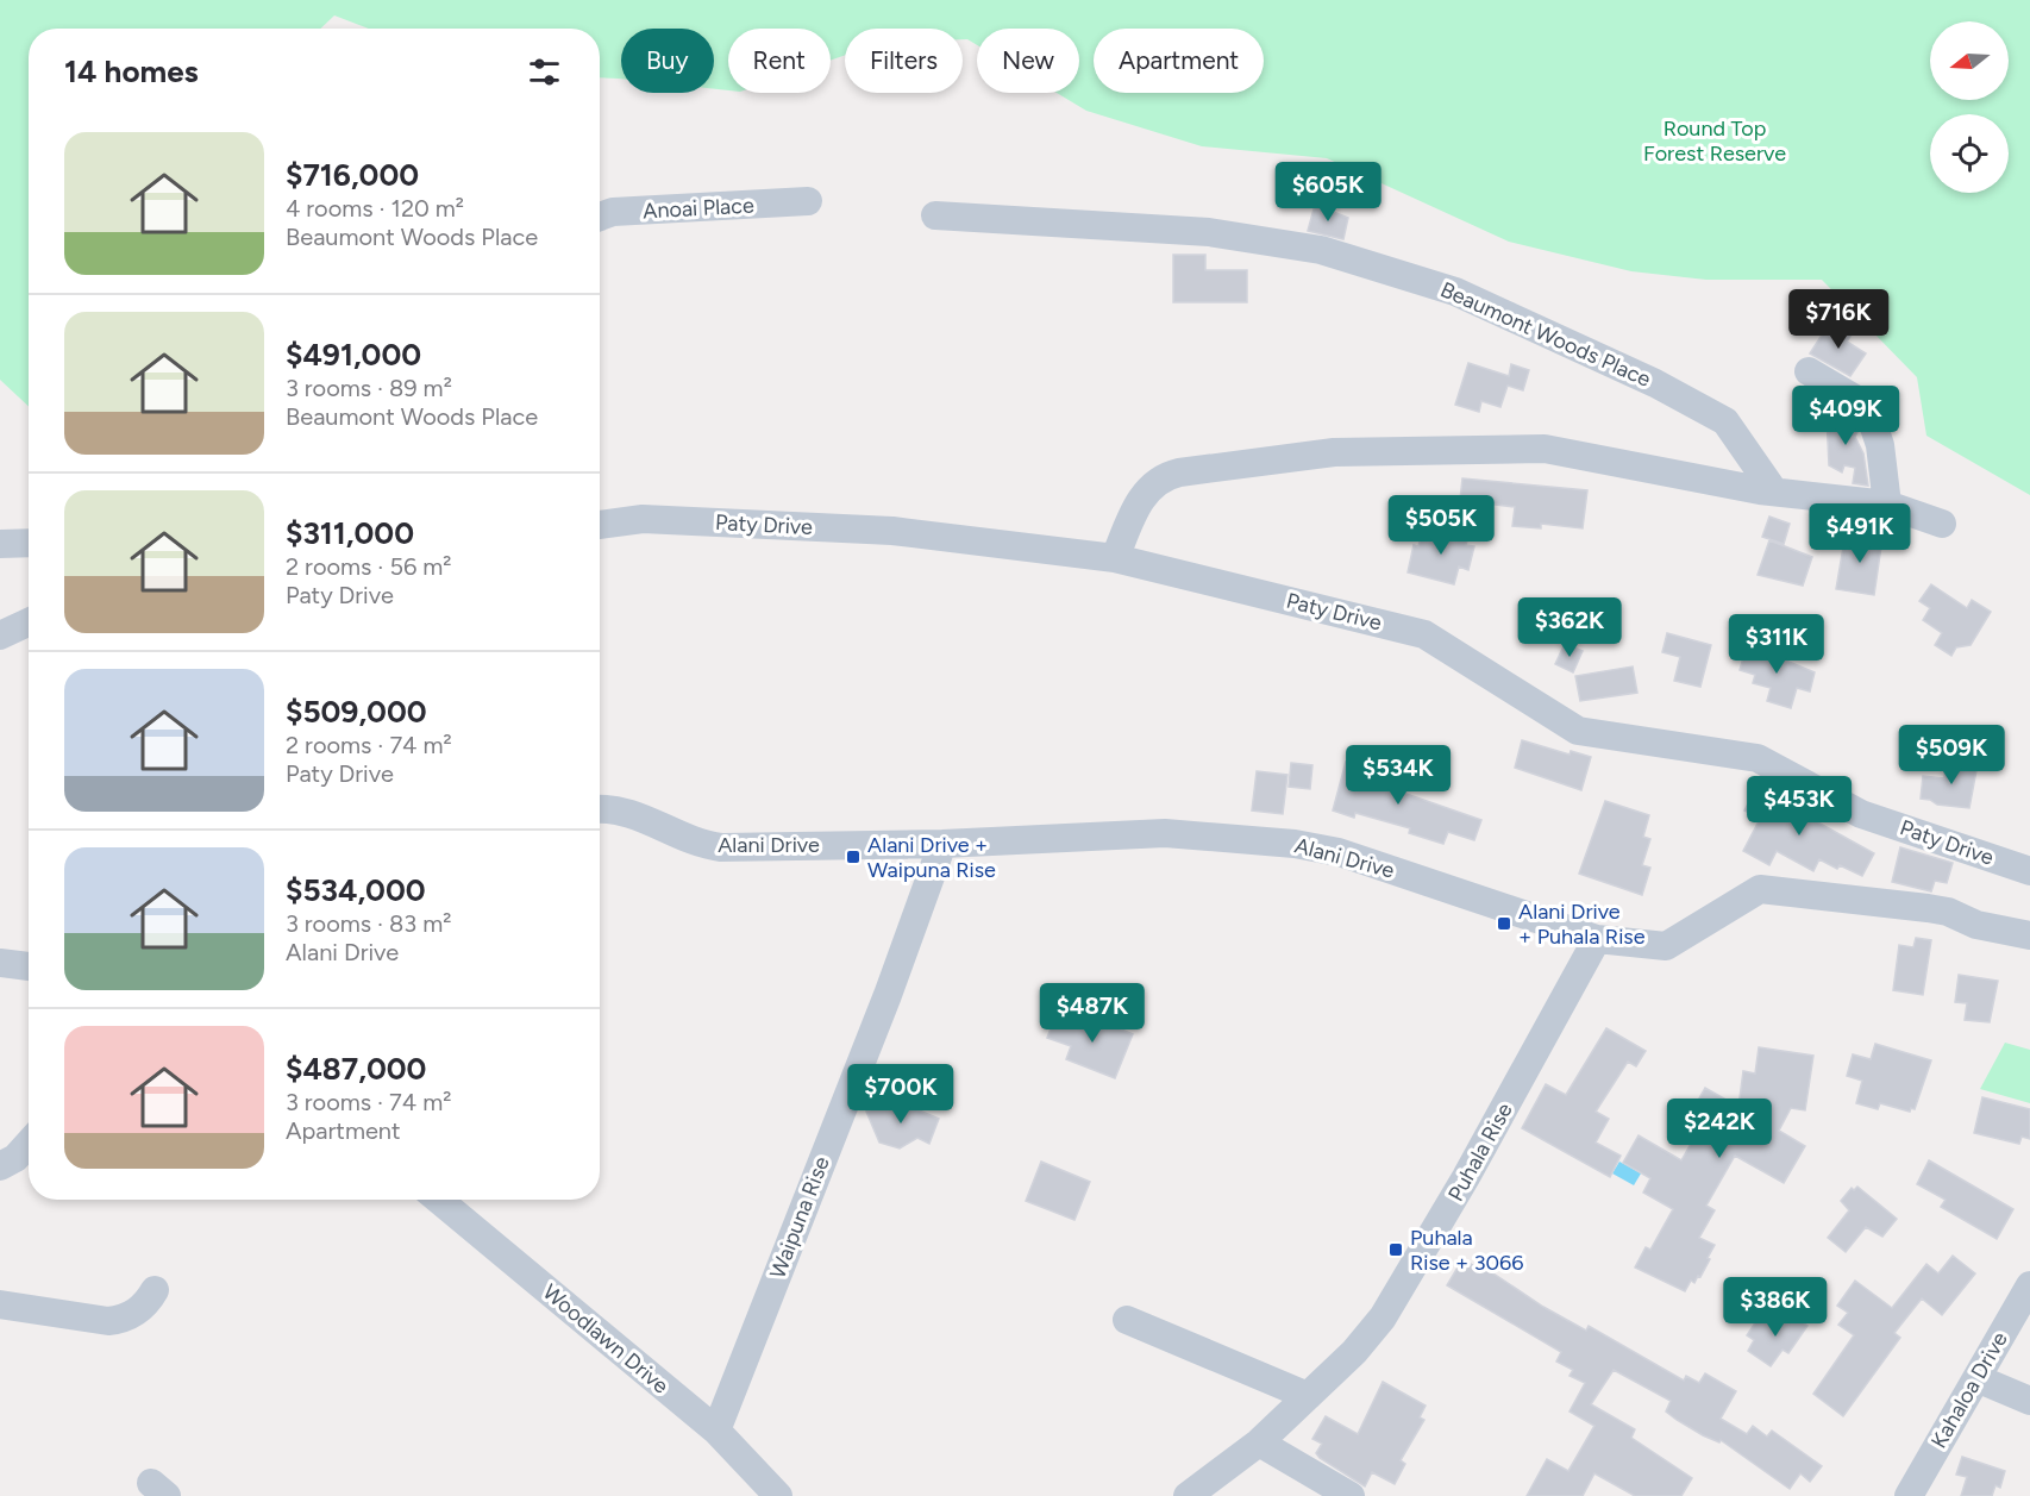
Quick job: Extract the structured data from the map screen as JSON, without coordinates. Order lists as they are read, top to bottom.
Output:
{
  "streets": {
    "street": [
      "Anoai Place",
      "Beaumont Woods Place",
      "Paty Drive",
      "Alani Drive",
      "Puhala Rise",
      "Waipuna Rise",
      "Woodlawn Drive",
      "Kahaloa Drive"
    ]
  },
  "crossings": [
    ["Alani Drive", "Puhala Rise"],
    ["Alani Drive", "Waipuna Rise"],
    ["Waipuna Rise", "Woodlawn Drive"]
  ],
  "parks": ["Round Top Forest Reserve"],
  "places": {
    "transit": ["Alani Drive + Waipuna Rise", "Alani Drive + Puhala Rise", "Puhala Rise + 3066"]
  },
  "north": "left",
  "page": {
    "chip": [
      "Buy",
      "Rent",
      "Filters",
      "New",
      "Apartment"
    ],
    "heading": "14 homes",
    "list": [
      {
        "name": "$716,000",
        "note": "4 rooms · 120 m² · Beaumont Woods Place"
      },
      {
        "name": "$491,000",
        "note": "3 rooms · 89 m² · Beaumont Woods Place"
      },
      {
        "name": "$311,000",
        "note": "2 rooms · 56 m² · Paty Drive"
      },
      {
        "name": "$509,000",
        "note": "2 rooms · 74 m² · Paty Drive"
      },
      {
        "name": "$534,000",
        "note": "3 rooms · 83 m² · Alani Drive"
      },
      {
        "name": "$487,000",
        "note": "3 rooms · 74 m² · Apartment"
      }
    ],
    "price": [
      "$605K",
      "$716K",
      "$409K",
      "$505K",
      "$491K",
      "$362K",
      "$311K",
      "$509K",
      "$534K",
      "$453K",
      "$487K",
      "$700K",
      "$242K",
      "$386K"
    ]
  }
}
